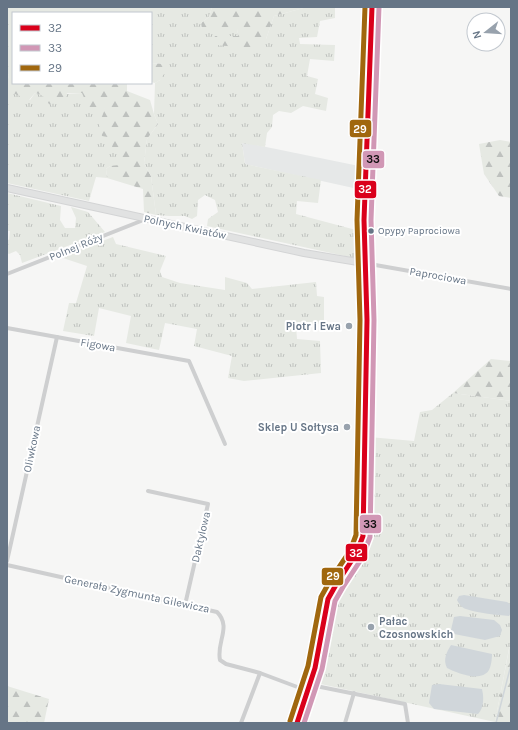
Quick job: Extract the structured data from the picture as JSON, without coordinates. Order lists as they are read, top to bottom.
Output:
{
  "streets": {
    "street": [
      "Polnych Kwiatów",
      "Polnej Róży",
      "Paprociowa",
      "Figowa",
      "Oliwkowa",
      "Daktylowa",
      "Generała Zygmunta Gilewicza"
    ]
  },
  "crossings": [
    ["Polnych Kwiatów", "Polnej Róży"],
    ["Polnych Kwiatów", "Paprociowa"],
    ["Figowa", "Oliwkowa"],
    ["Daktylowa", "Generała Zygmunta Gilewicza"]
  ],
  "places": [
    "Opypy Paprociowa",
    "Piotr i Ewa",
    "Sklep U Sołtysa",
    "Pałac Czosnowskich"
  ],
  "lines": ["transit line 32", "transit line 33", "transit line 29"],
  "legend": ["32", "33", "29"],
  "north": "left"
}
